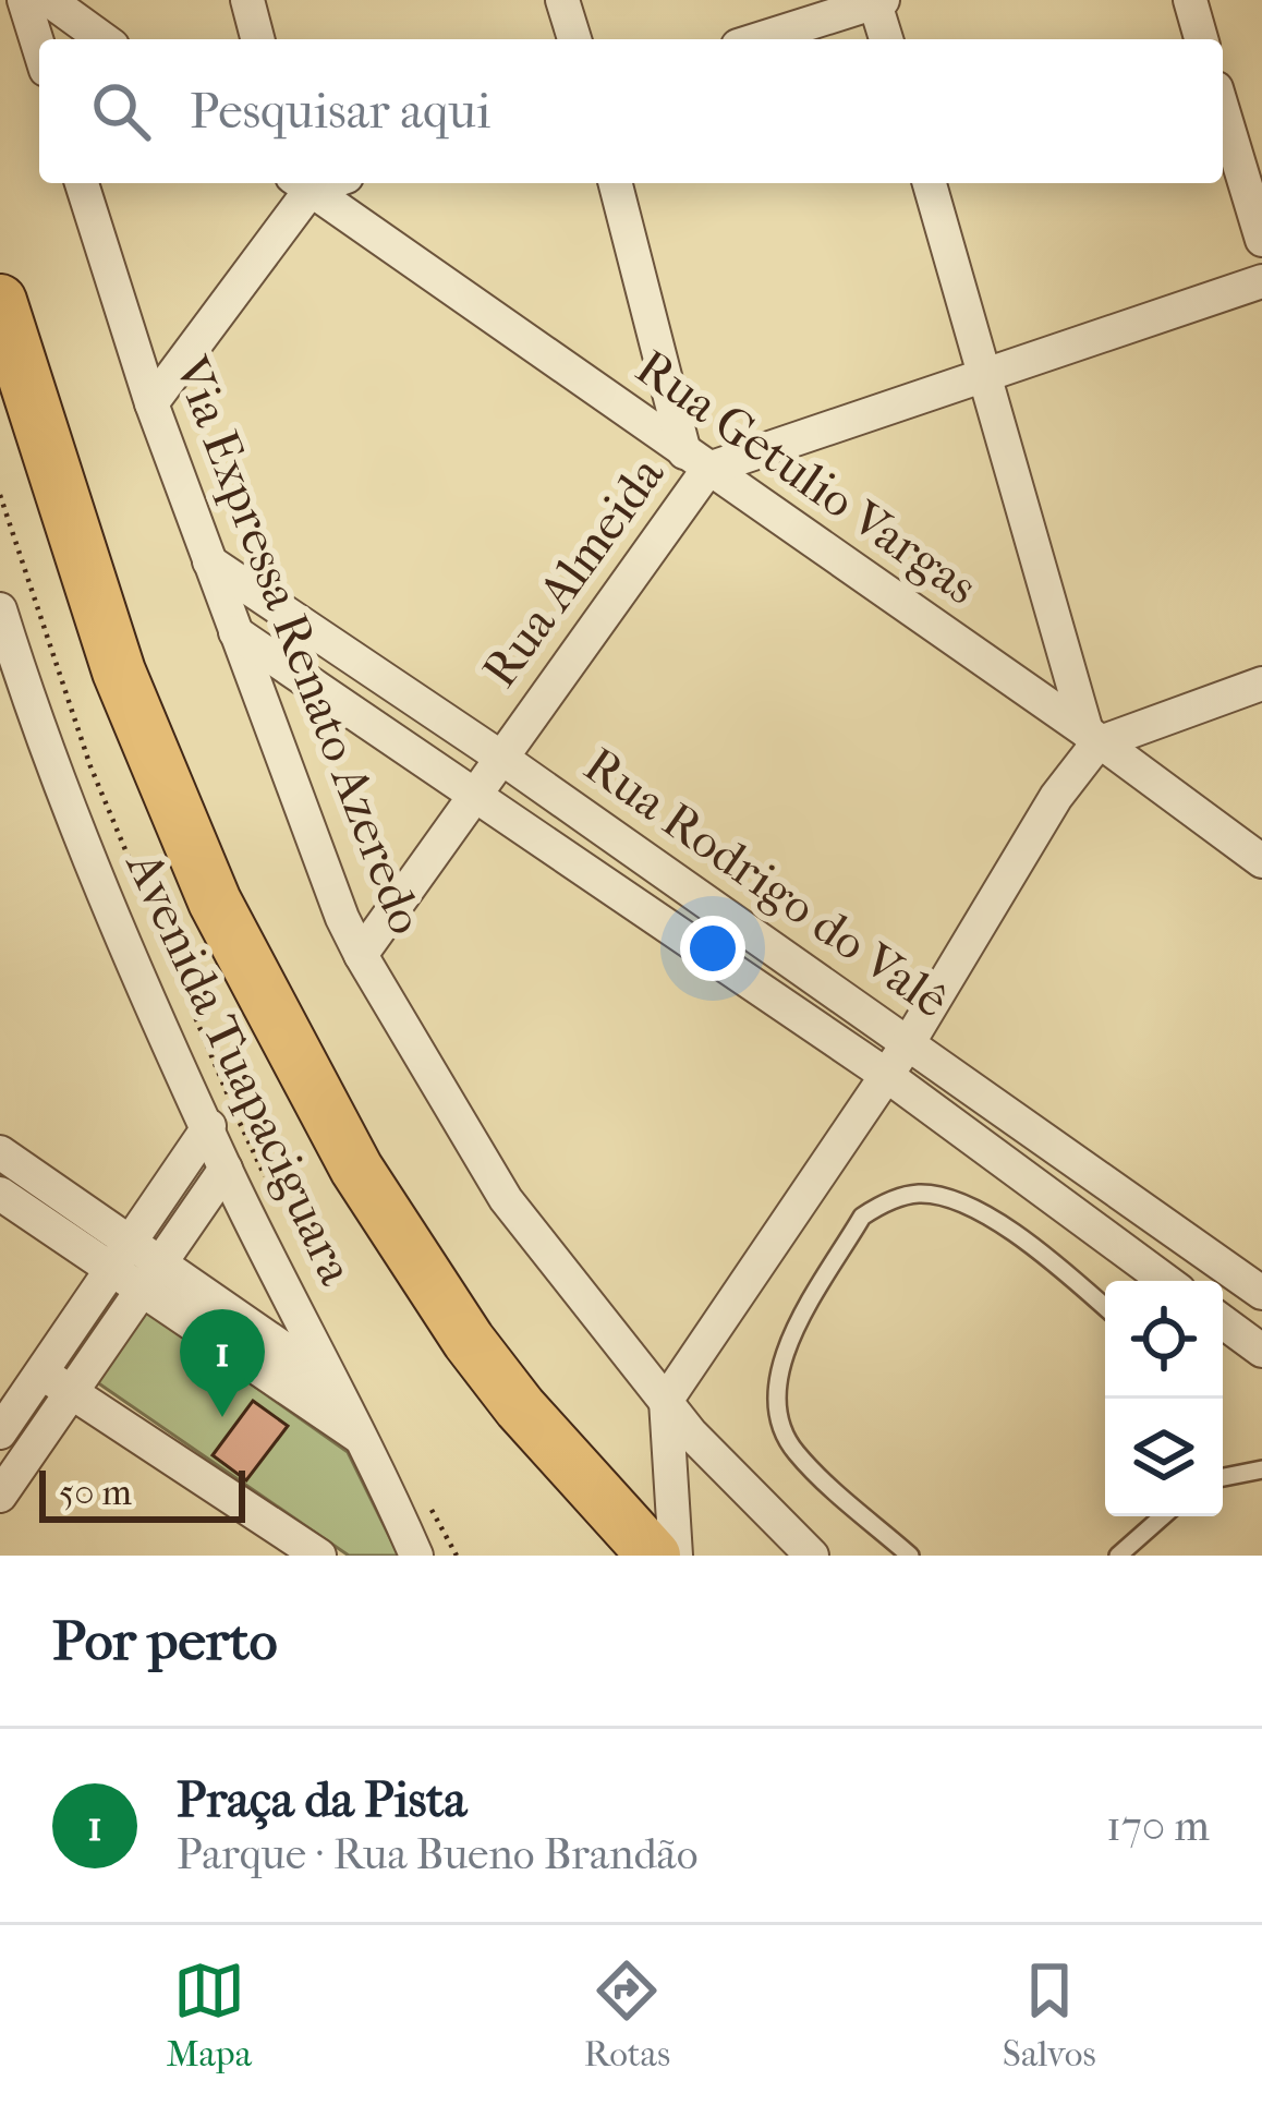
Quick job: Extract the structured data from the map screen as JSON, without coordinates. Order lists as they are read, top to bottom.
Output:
{
  "streets": {
    "street": [
      "Rua Getulio Vargas",
      "Rua Almeida",
      "Via Expressa Renato Azeredo",
      "Rua Rodrigo do Valê",
      "Avenida Tuapaciguara"
    ]
  },
  "crossings": [
    ["Rua Getulio Vargas", "Rua Almeida"],
    ["Rua Almeida", "Via Expressa Renato Azeredo"],
    ["Rua Almeida", "Rua Rodrigo do Valê"],
    ["Via Expressa Renato Azeredo", "Rua Rodrigo do Valê"]
  ],
  "scale_bar": "50 m",
  "page": {
    "search": "Pesquisar aqui",
    "pins": "1",
    "scale": "50 m",
    "heading": "Por perto",
    "list": [
      {
        "mark": "1",
        "name": "Praça da Pista",
        "note": "Parque · Rua Bueno Brandão",
        "value": "170 m"
      }
    ],
    "nav": ["Mapa", "Rotas", "Salvos"]
  }
}
